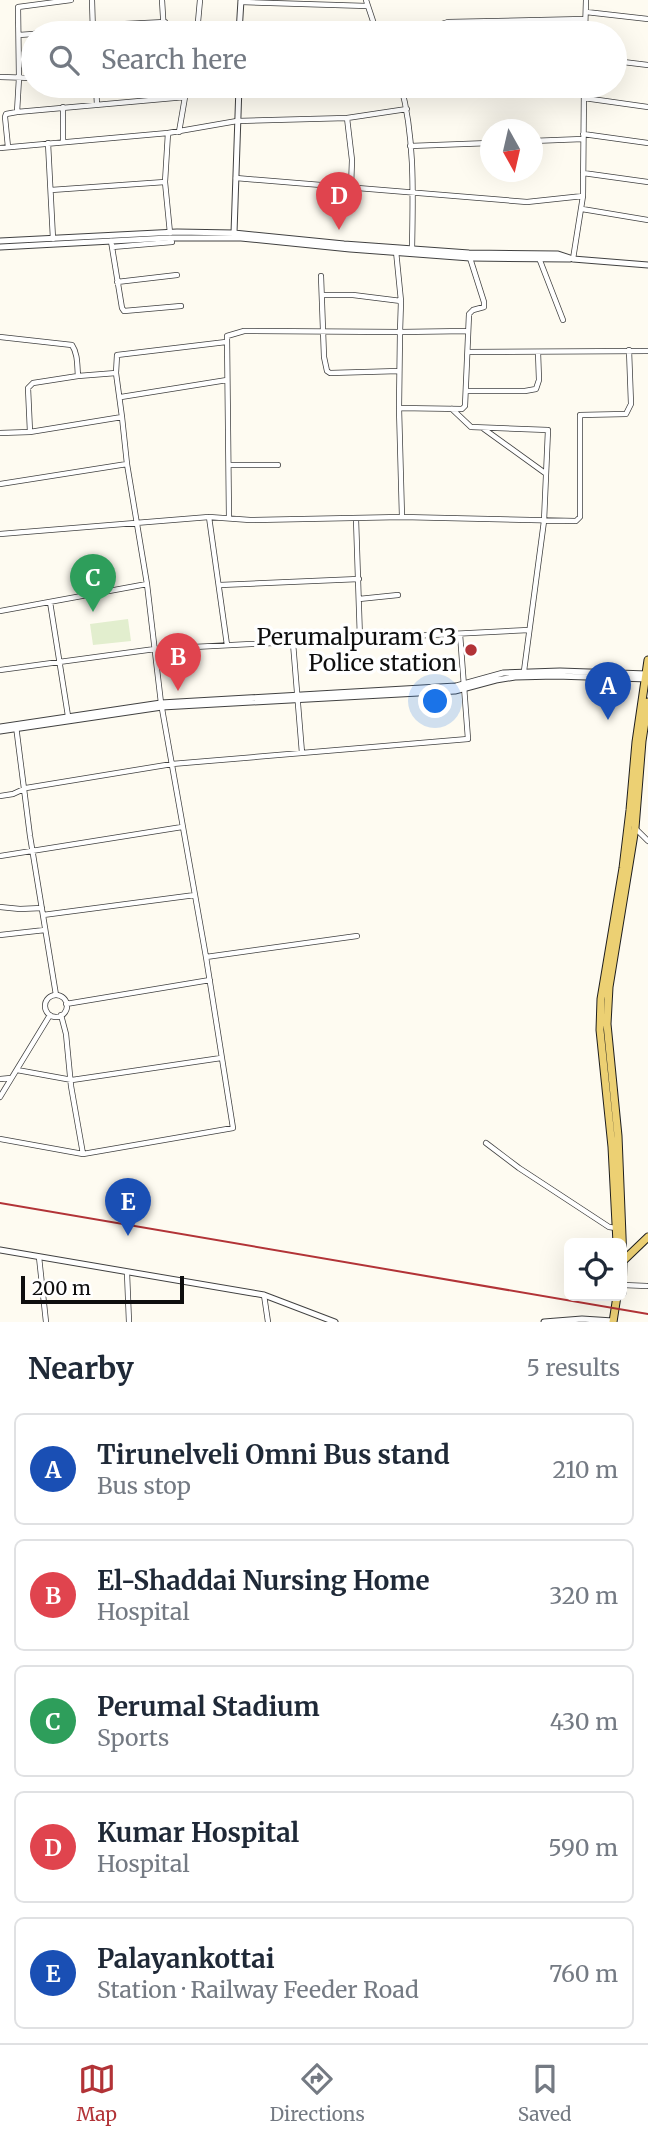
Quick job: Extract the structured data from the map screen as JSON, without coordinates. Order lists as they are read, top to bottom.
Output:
{
  "places": ["Perumalpuram C3 Police station"],
  "scale_bar": "200 m",
  "north": "bottom",
  "page": {
    "search": "Search here",
    "pins": [
      "D",
      "C",
      "B",
      "A",
      "E"
    ],
    "scale": "200 m",
    "heading": ["Nearby", "5 results"],
    "list": [
      {
        "mark": "A",
        "name": "Tirunelveli Omni Bus stand",
        "note": "Bus stop",
        "value": "210 m"
      },
      {
        "mark": "B",
        "name": "El-Shaddai Nursing Home",
        "note": "Hospital",
        "value": "320 m"
      },
      {
        "mark": "C",
        "name": "Perumal Stadium",
        "note": "Sports",
        "value": "430 m"
      },
      {
        "mark": "D",
        "name": "Kumar Hospital",
        "note": "Hospital",
        "value": "590 m"
      },
      {
        "mark": "E",
        "name": "Palayankottai",
        "note": "Station · Railway Feeder Road",
        "value": "760 m"
      }
    ],
    "nav": ["Map", "Directions", "Saved"]
  }
}
